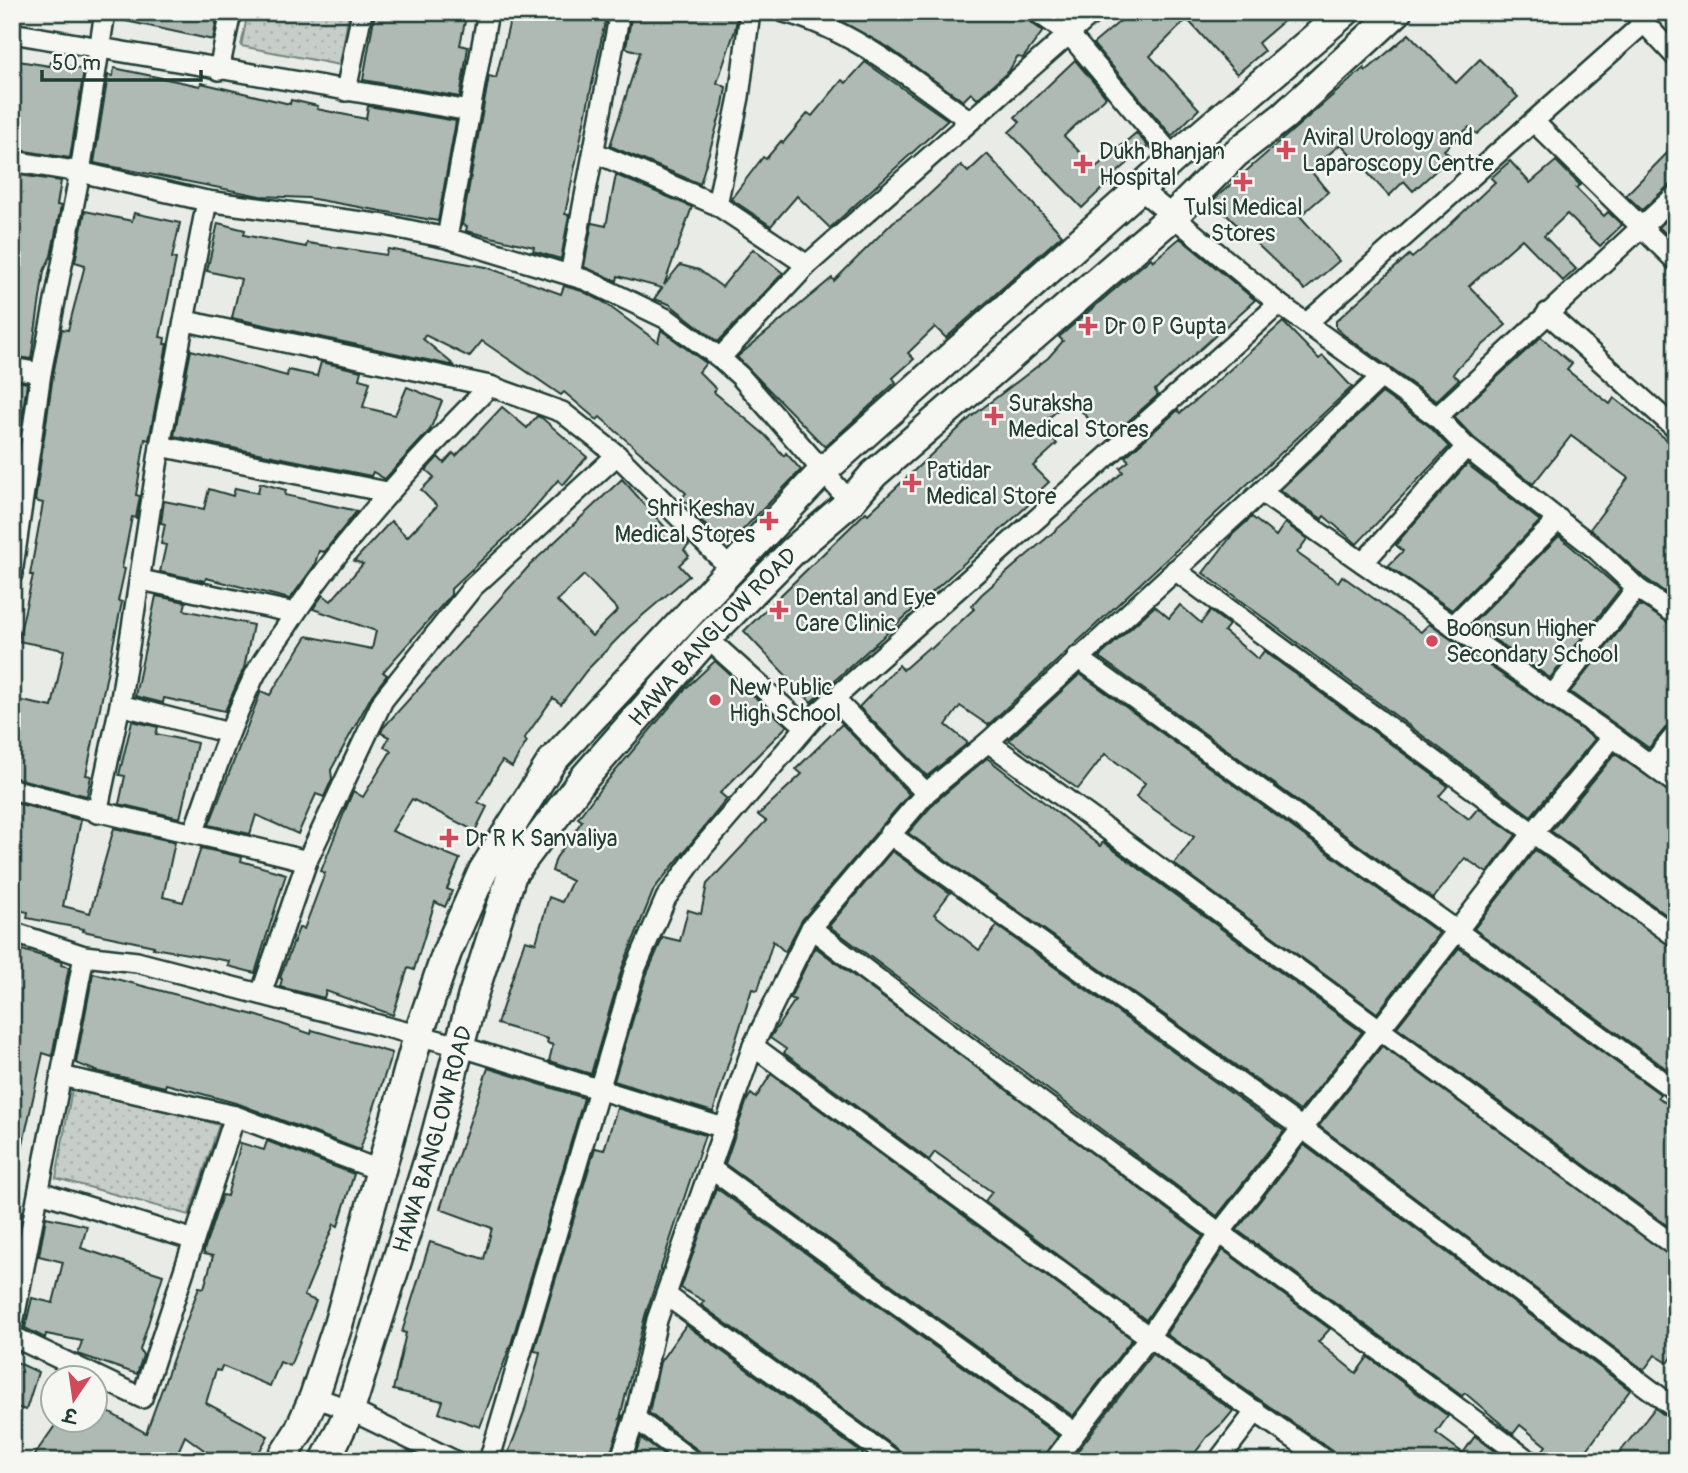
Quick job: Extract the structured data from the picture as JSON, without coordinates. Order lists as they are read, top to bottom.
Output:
{
  "streets": {
    "street": ["HAWA BANGLOW ROAD"]
  },
  "places": {
    "health": [
      "Aviral Urology and Laparoscopy Centre",
      "Dukh Bhanjan Hospital",
      "Tulsi Medical Stores",
      "Dr O P Gupta",
      "Suraksha Medical Stores",
      "Patidar Medical Store",
      "Shri Keshav Medical Stores",
      "Dental and Eye Care Clinic",
      "Dr R K Sanvaliya"
    ],
    "other": ["Boonsun Higher Secondary School", "New Public High School"]
  },
  "scale_bar": "50 m",
  "north": "bottom"
}
